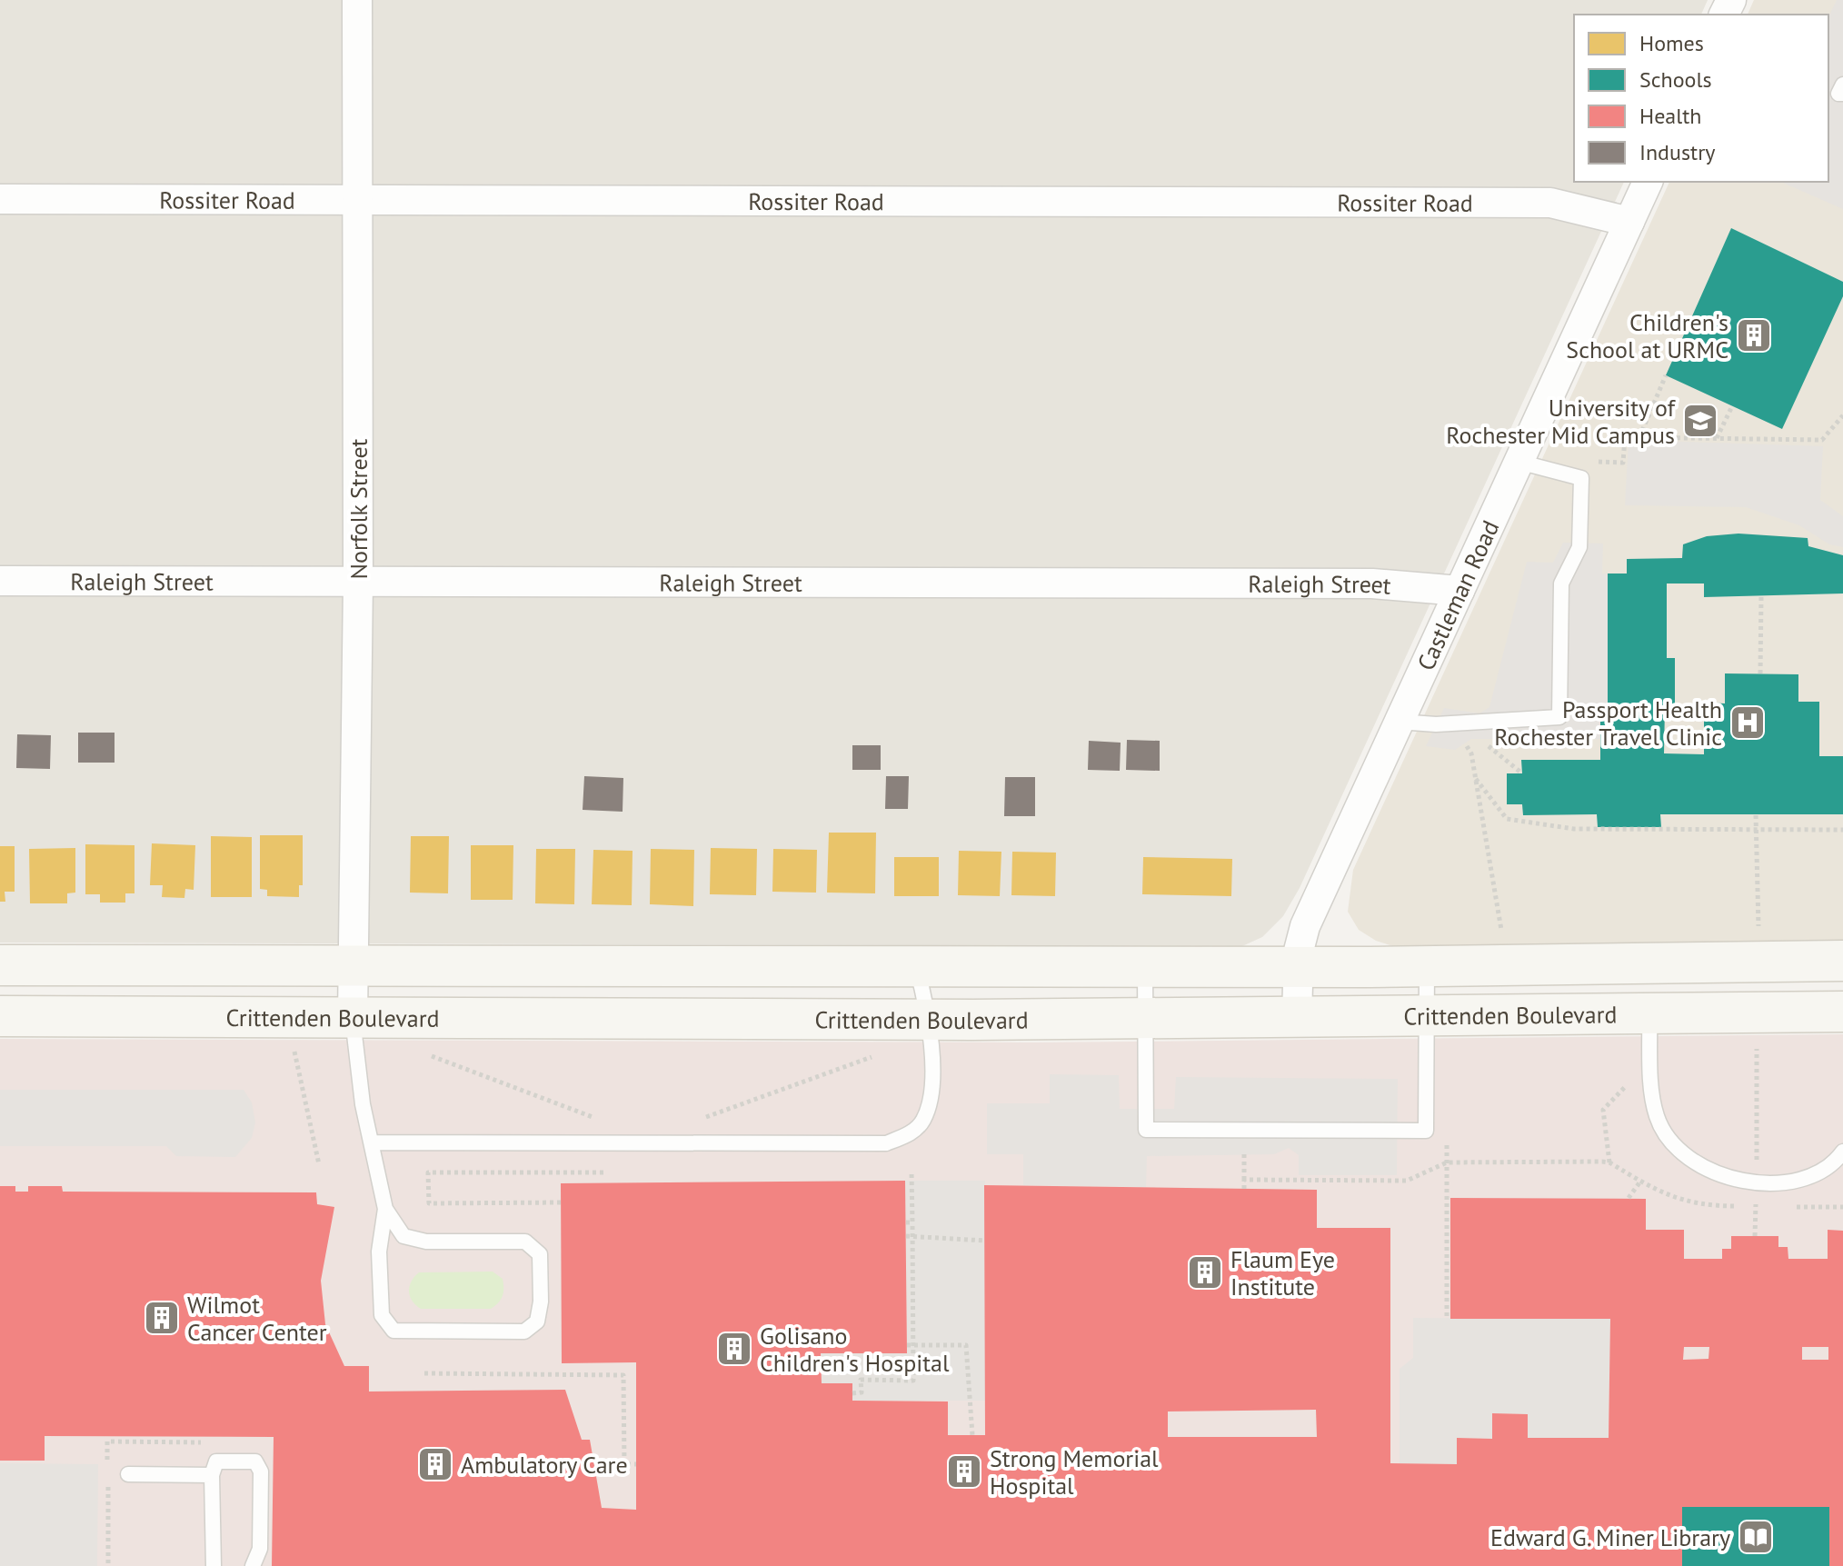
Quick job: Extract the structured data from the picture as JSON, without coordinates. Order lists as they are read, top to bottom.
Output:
{
  "streets": {
    "street": [
      "Rossiter Road",
      "Norfolk Street",
      "Raleigh Street",
      "Castleman Road",
      "Crittenden Boulevard"
    ]
  },
  "crossings": [
    ["Rossiter Road", "Norfolk Street"],
    ["Rossiter Road", "Castleman Road"],
    ["Norfolk Street", "Raleigh Street"],
    ["Norfolk Street", "Crittenden Boulevard"],
    ["Raleigh Street", "Castleman Road"],
    ["Castleman Road", "Crittenden Boulevard"]
  ],
  "places": {
    "building": [
      "Children's School at URMC",
      "Flaum Eye Institute",
      "Wilmot Cancer Center",
      "Golisano Children's Hospital",
      "Ambulatory Care",
      "Strong Memorial Hospital"
    ],
    "school or university": ["University of Rochester Mid Campus"],
    "hospital": ["Passport Health Rochester Travel Clinic"],
    "library": ["Edward G. Miner Library"]
  },
  "legend": [
    "Homes",
    "Schools",
    "Health",
    "Industry"
  ]
}
